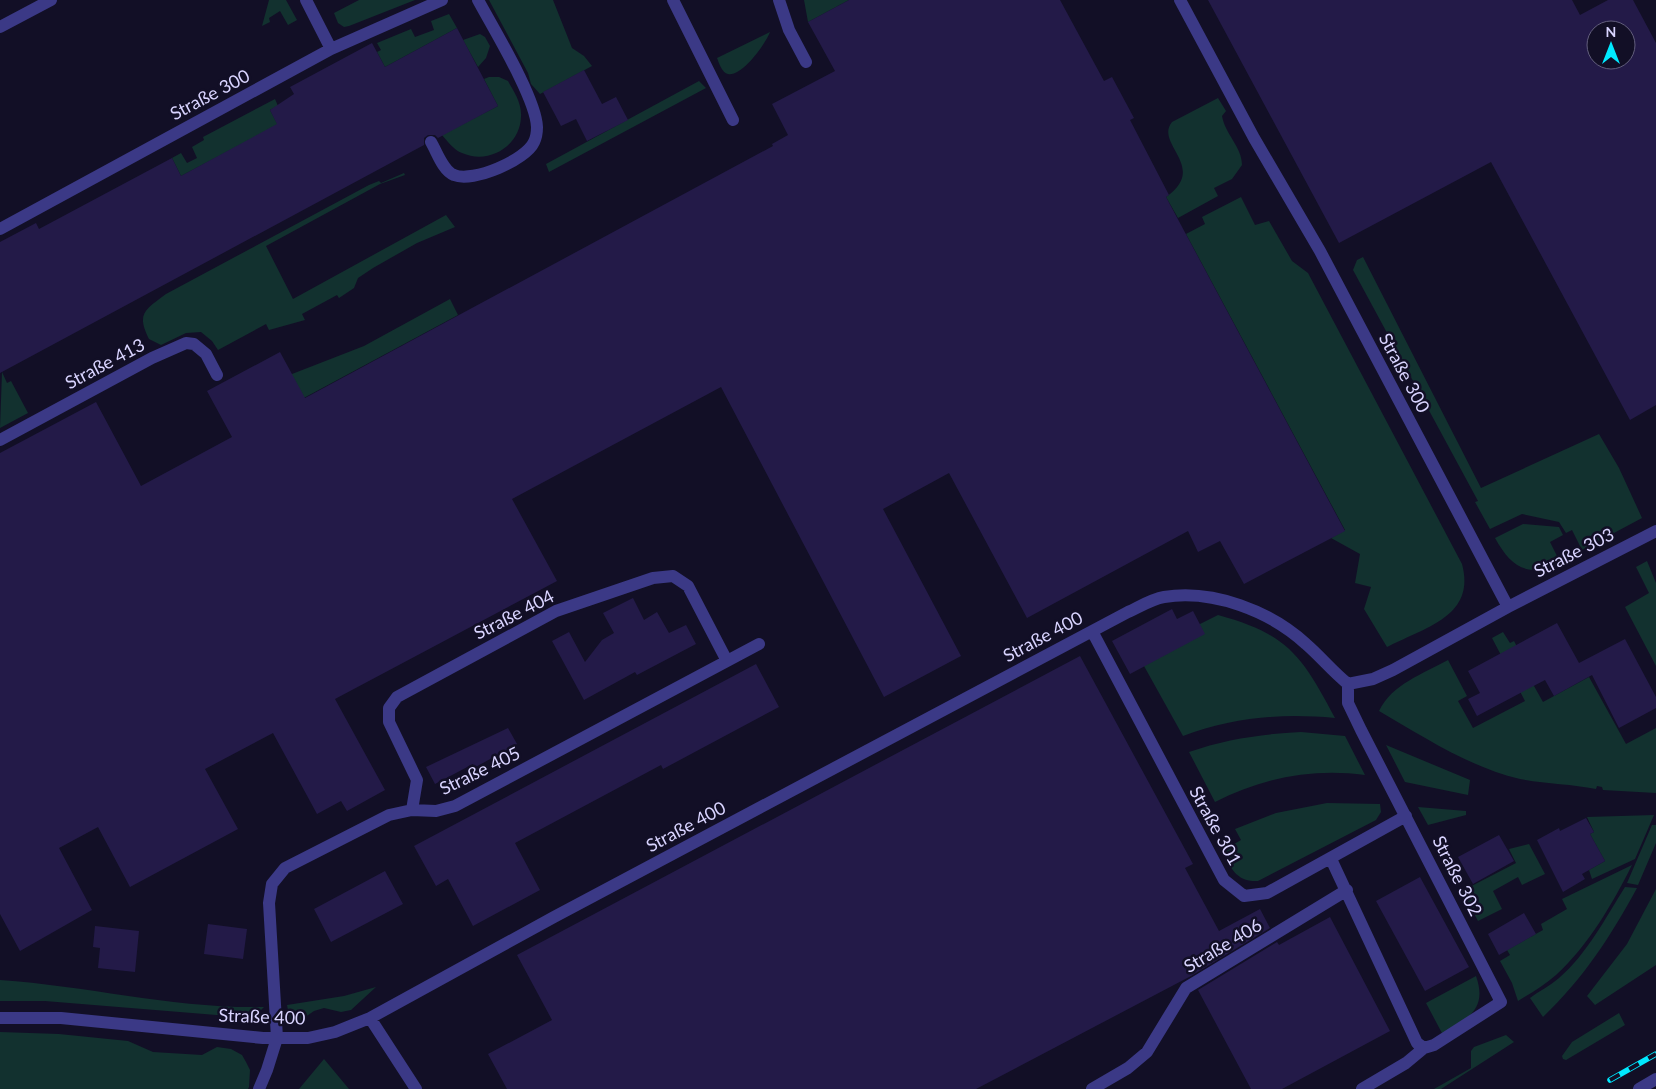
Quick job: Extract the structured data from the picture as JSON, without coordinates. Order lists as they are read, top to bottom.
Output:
{
  "streets": {
    "street": [
      "Straße 300",
      "Straße 413",
      "Straße 303",
      "Straße 404",
      "Straße 400",
      "Straße 405",
      "Straße 301",
      "Straße 302",
      "Straße 406"
    ]
  },
  "crossings": [
    ["Straße 300", "Straße 303"],
    ["Straße 404", "Straße 405"],
    ["Straße 400", "Straße 405"],
    ["Straße 400", "Straße 301"],
    ["Straße 400", "Straße 302"],
    ["Straße 301", "Straße 302"]
  ],
  "north": "top"
}
